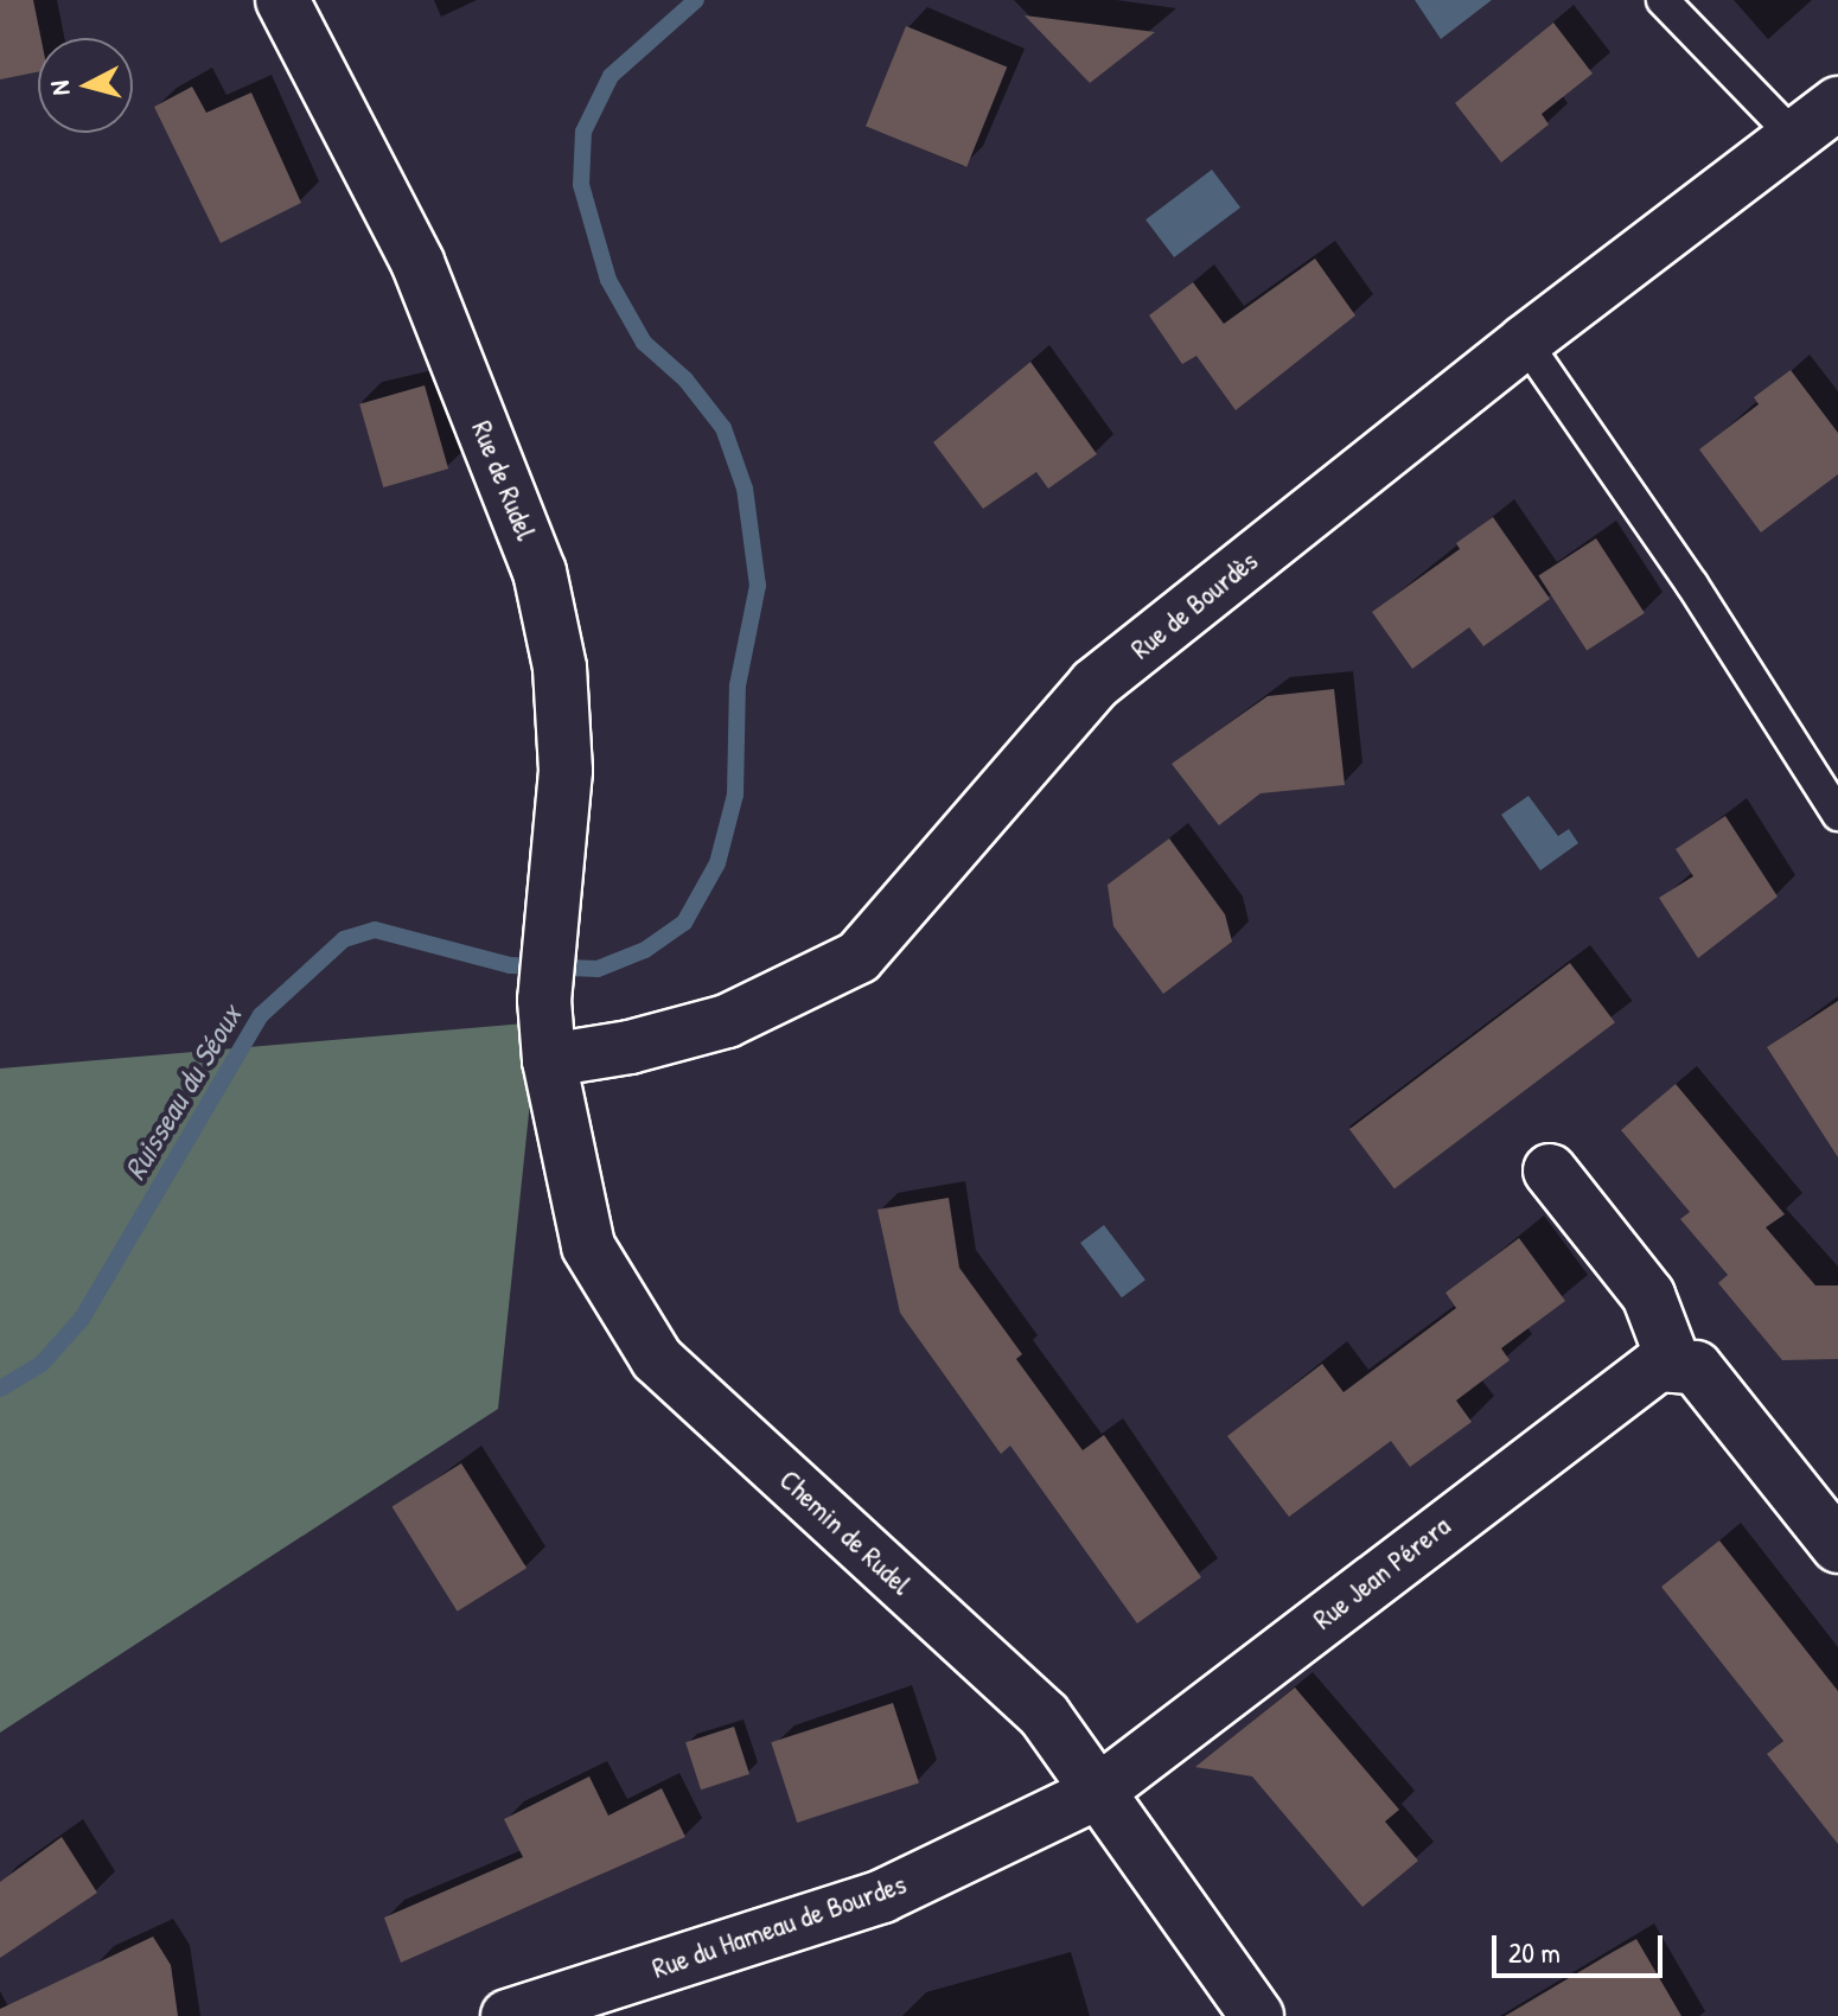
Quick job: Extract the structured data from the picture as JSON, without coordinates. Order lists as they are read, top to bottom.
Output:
{
  "streets": {
    "street": [
      "Rue de Rudel",
      "Rue de Bourdès",
      "Chemin de Rudel",
      "Rue Jean Pérera",
      "Rue du Hameau de Bourdes"
    ]
  },
  "crossings": [
    ["Rue de Rudel", "Chemin de Rudel"],
    ["Rue de Bourdès", "Chemin de Rudel"],
    ["Chemin de Rudel", "Rue Jean Pérera"],
    ["Chemin de Rudel", "Rue du Hameau de Bourdes"],
    ["Rue Jean Pérera", "Rue du Hameau de Bourdes"]
  ],
  "water": ["Ruisseau du Séoux"],
  "scale_bar": "20 m",
  "north": "left"
}
